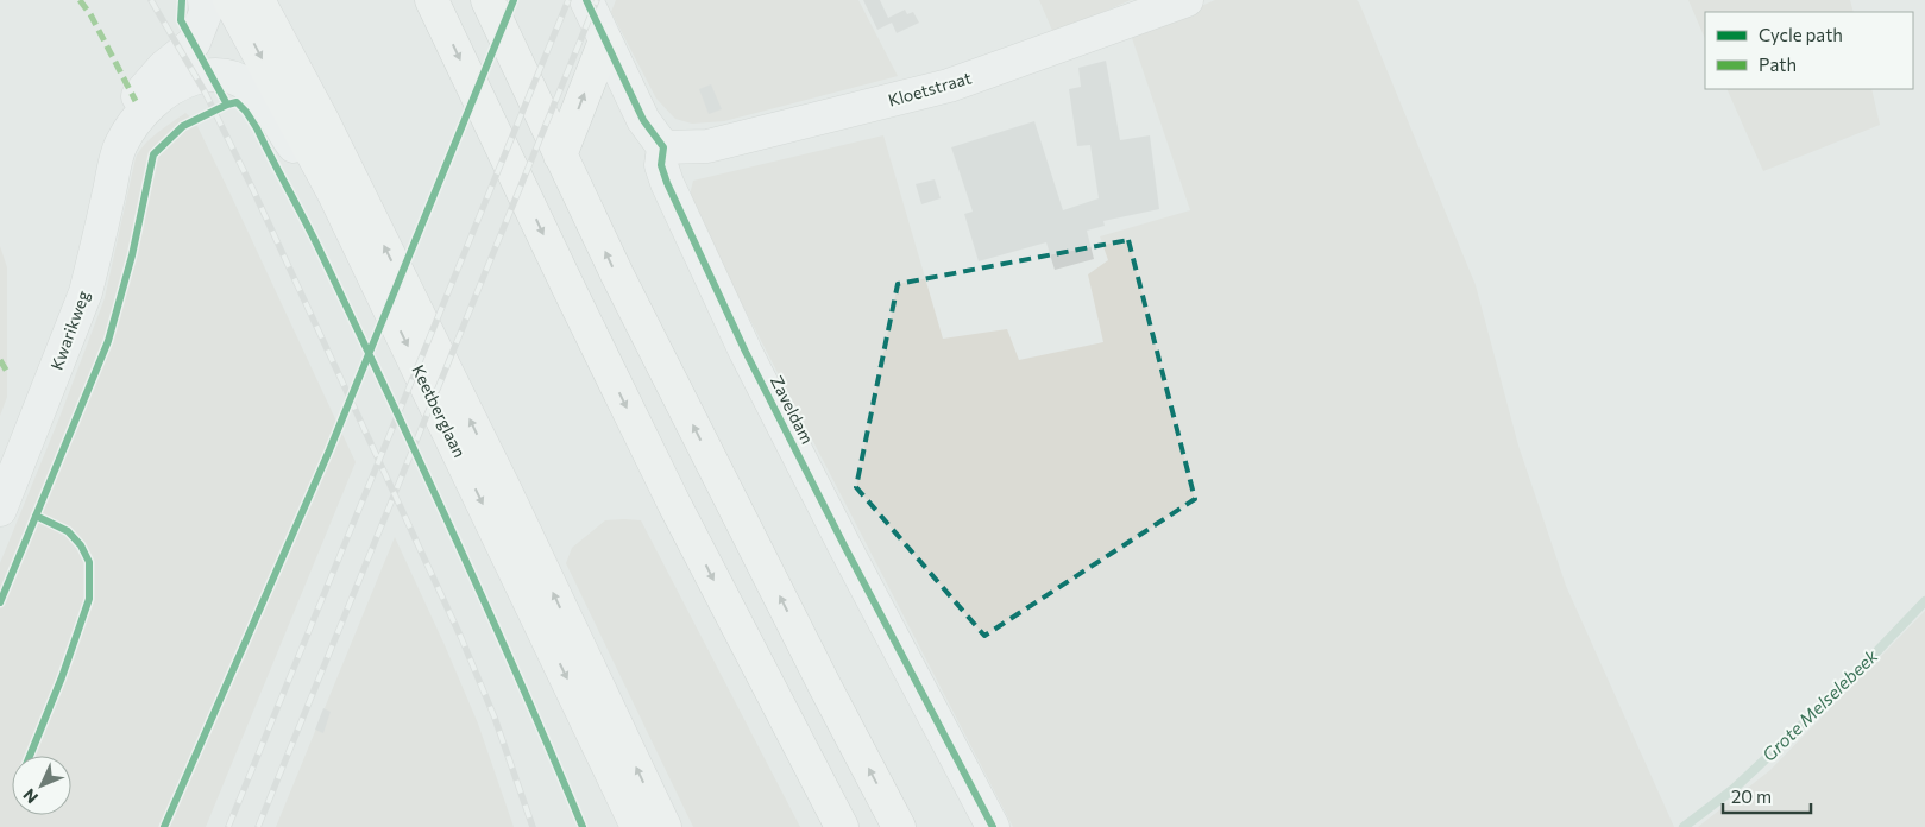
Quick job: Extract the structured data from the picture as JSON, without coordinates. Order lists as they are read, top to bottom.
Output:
{
  "streets": {
    "main road": ["Keetberglaan"],
    "street": ["Kloetstraat", "Kwarikweg", "Zaveldam"]
  },
  "crossings": [
    ["Kloetstraat", "Zaveldam"],
    ["Kwarikweg", "Keetberglaan"]
  ],
  "water": ["Grote Melselebeek"],
  "legend": ["Cycle path", "Path"],
  "scale_bar": "20 m",
  "north": "bottom left"
}
